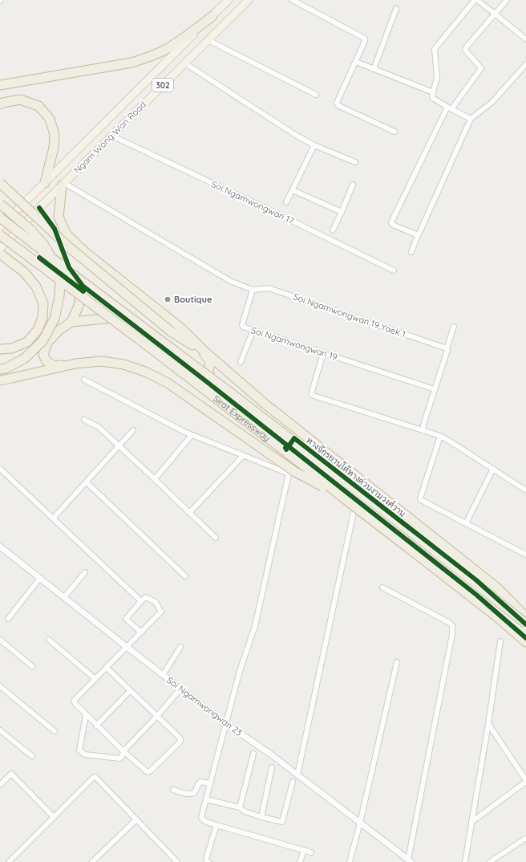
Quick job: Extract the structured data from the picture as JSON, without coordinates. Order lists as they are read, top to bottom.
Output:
{
  "streets": {
    "highway": ["Sirat Expressway"],
    "main road": ["302", "Ngam Wong Wan Road"],
    "street": [
      "Soi Ngamwongwan 17",
      "Soi Ngamwongwan 19 Yaek 1",
      "Soi Ngamwongwan 19",
      "Soi Ngamwongwan 23"
    ],
    "cycle path": ["ทางจักรยานใต้ทางด่วนงามวงศ์วาน"]
  },
  "crossings": [
    ["Ngam Wong Wan Road", "Soi Ngamwongwan 17"],
    ["Soi Ngamwongwan 19 Yaek 1", "Soi Ngamwongwan 19"]
  ],
  "places": ["Boutique"]
}
